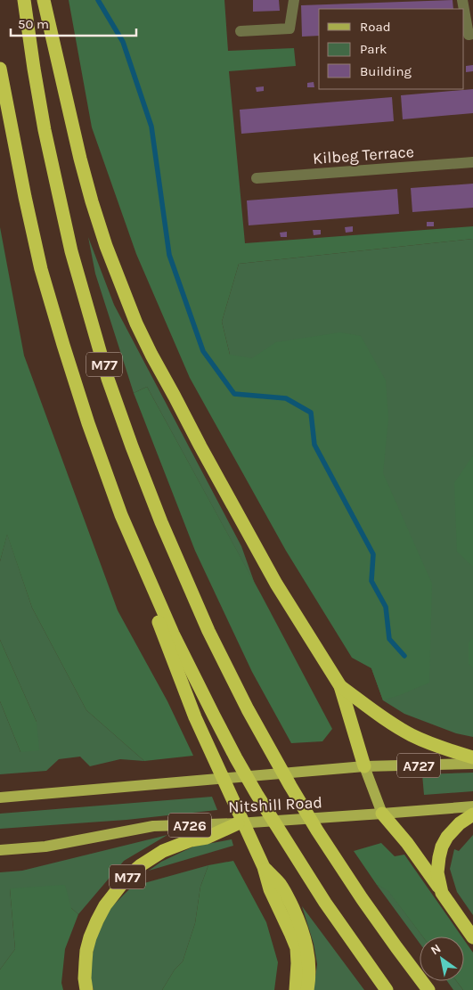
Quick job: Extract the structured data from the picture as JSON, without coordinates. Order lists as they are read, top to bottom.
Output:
{
  "streets": {
    "highway": ["M77"],
    "main road": ["A727", "Nitshill Road", "A726"],
    "street": ["Kilbeg Terrace"]
  },
  "crossings": [
    ["M77", "Nitshill Road"]
  ],
  "legend": ["Road", "Park", "Building"],
  "scale_bar": "50 m",
  "north": "top left"
}
